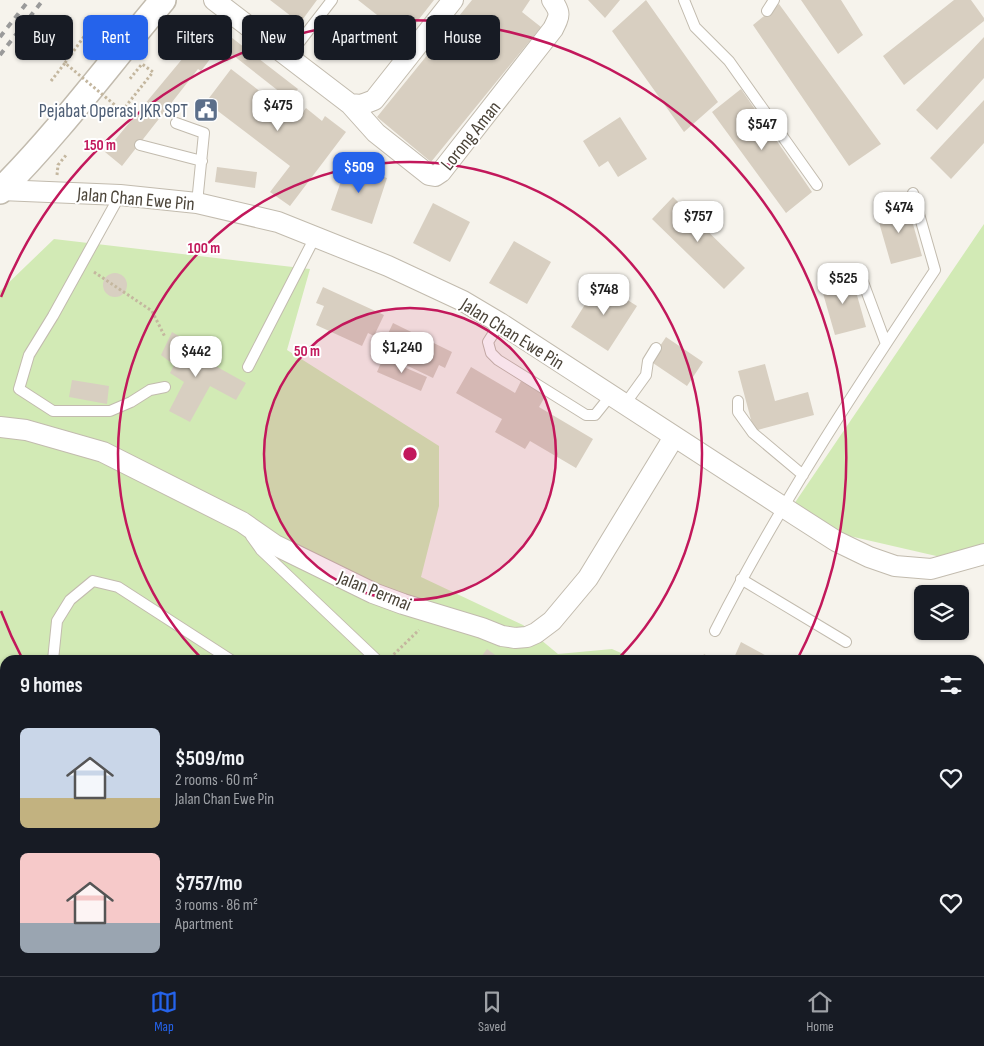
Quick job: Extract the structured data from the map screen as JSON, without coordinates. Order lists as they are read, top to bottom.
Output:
{
  "streets": {
    "street": ["Lorong Aman", "Jalan Chan Ewe Pin", "Jalan Permai"]
  },
  "crossings": [
    ["Jalan Chan Ewe Pin", "Jalan Permai"]
  ],
  "places": {
    "public building": ["Pejabat Operasi JKR SPT"]
  },
  "page": {
    "chip": [
      "Buy",
      "Rent",
      "Filters",
      "New",
      "Apartment",
      "House"
    ],
    "price": [
      "$475",
      "$547",
      "$509",
      "$474",
      "$757",
      "$525",
      "$748",
      "$1,240",
      "$442"
    ],
    "heading": "9 homes",
    "list": [
      {
        "name": "$509/mo",
        "note": "2 rooms · 60 m² · Jalan Chan Ewe Pin"
      },
      {
        "name": "$757/mo",
        "note": "3 rooms · 86 m² · Apartment"
      }
    ],
    "tabs": ["Map", "Saved", "Home"]
  },
  "rings": ["150 m", "100 m", "50 m"]
}
